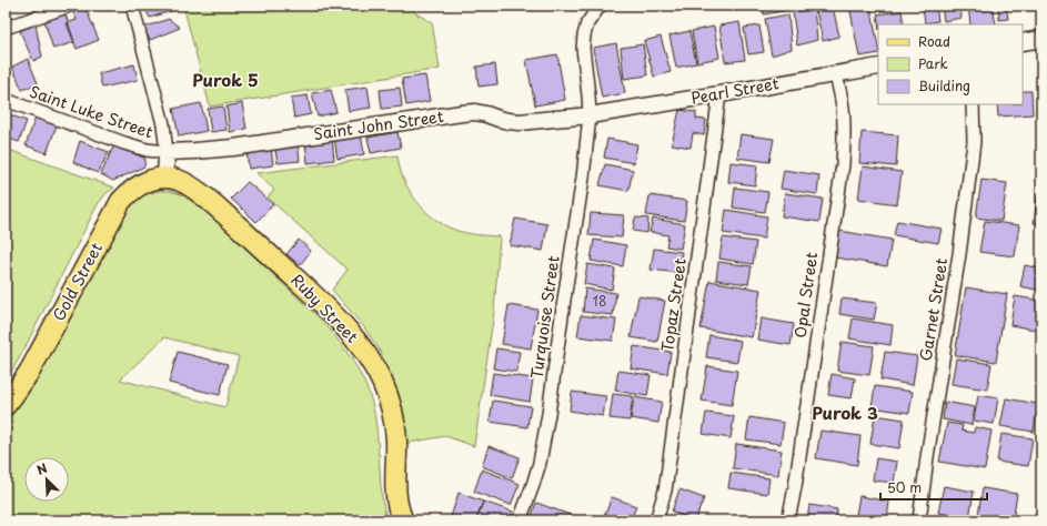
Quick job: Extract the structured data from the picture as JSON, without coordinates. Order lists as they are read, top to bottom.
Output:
{
  "streets": {
    "main road": ["Gold Street", "Ruby Street"],
    "street": [
      "Pearl Street",
      "Saint Luke Street",
      "Saint John Street",
      "Opal Street",
      "Topaz Street",
      "Garnet Street",
      "Turquoise Street"
    ]
  },
  "crossings": [
    ["Pearl Street", "Saint John Street"],
    ["Pearl Street", "Opal Street"],
    ["Pearl Street", "Topaz Street"],
    ["Pearl Street", "Turquoise Street"],
    ["Saint Luke Street", "Saint John Street"],
    ["Saint John Street", "Turquoise Street"],
    ["Gold Street", "Ruby Street"]
  ],
  "districts": ["Purok 5", "Purok 3"],
  "house_numbers": ["18"],
  "legend": ["Road", "Park", "Building"],
  "scale_bar": "50 m",
  "north": "top left"
}
